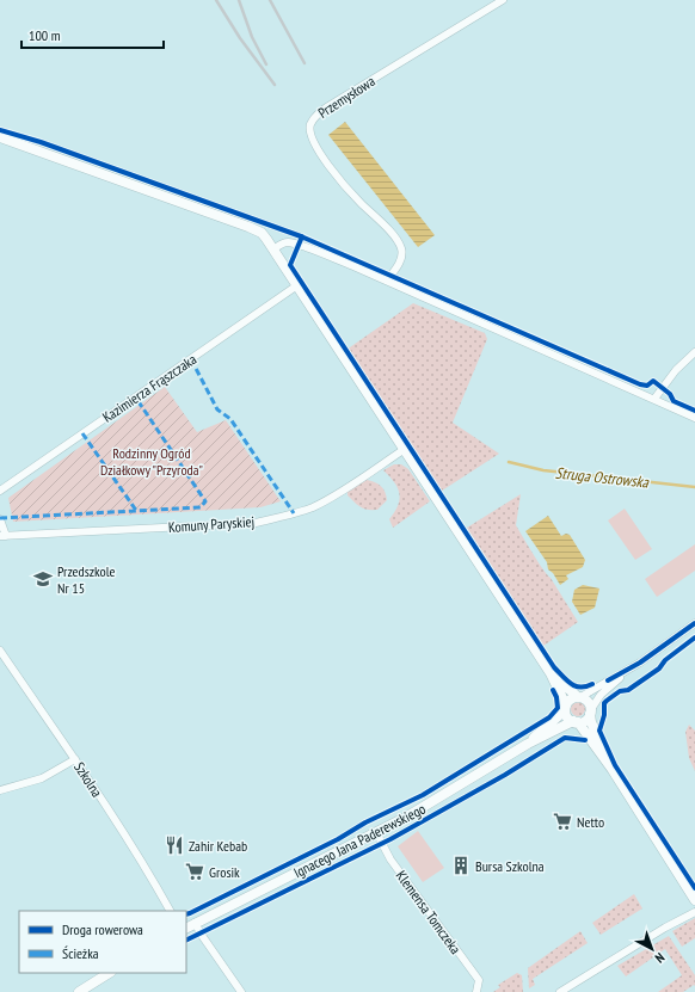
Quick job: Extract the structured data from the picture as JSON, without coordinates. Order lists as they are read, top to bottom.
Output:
{
  "streets": {
    "street": [
      "Przemysłowa",
      "Kazimierza Frąszczaka",
      "Komuny Paryskiej",
      "Szkolna",
      "Ignacego Jana Paderewskiego",
      "Klemensa Tomczeka"
    ]
  },
  "crossings": [
    ["Ignacego Jana Paderewskiego", "Klemensa Tomczeka"]
  ],
  "water": ["Struga Ostrowska"],
  "parks": ["Rodzinny Ogród Działkowy \"Przyroda\""],
  "places": {
    "school or university": ["Przedszkole Nr 15"],
    "supermarket": ["Netto", "Grosik"],
    "restaurant": ["Zahir Kebab"],
    "building": ["Bursa Szkolna"]
  },
  "legend": ["Droga rowerowa", "Ścieżka"],
  "scale_bar": "100 m",
  "north": "bottom right"
}
